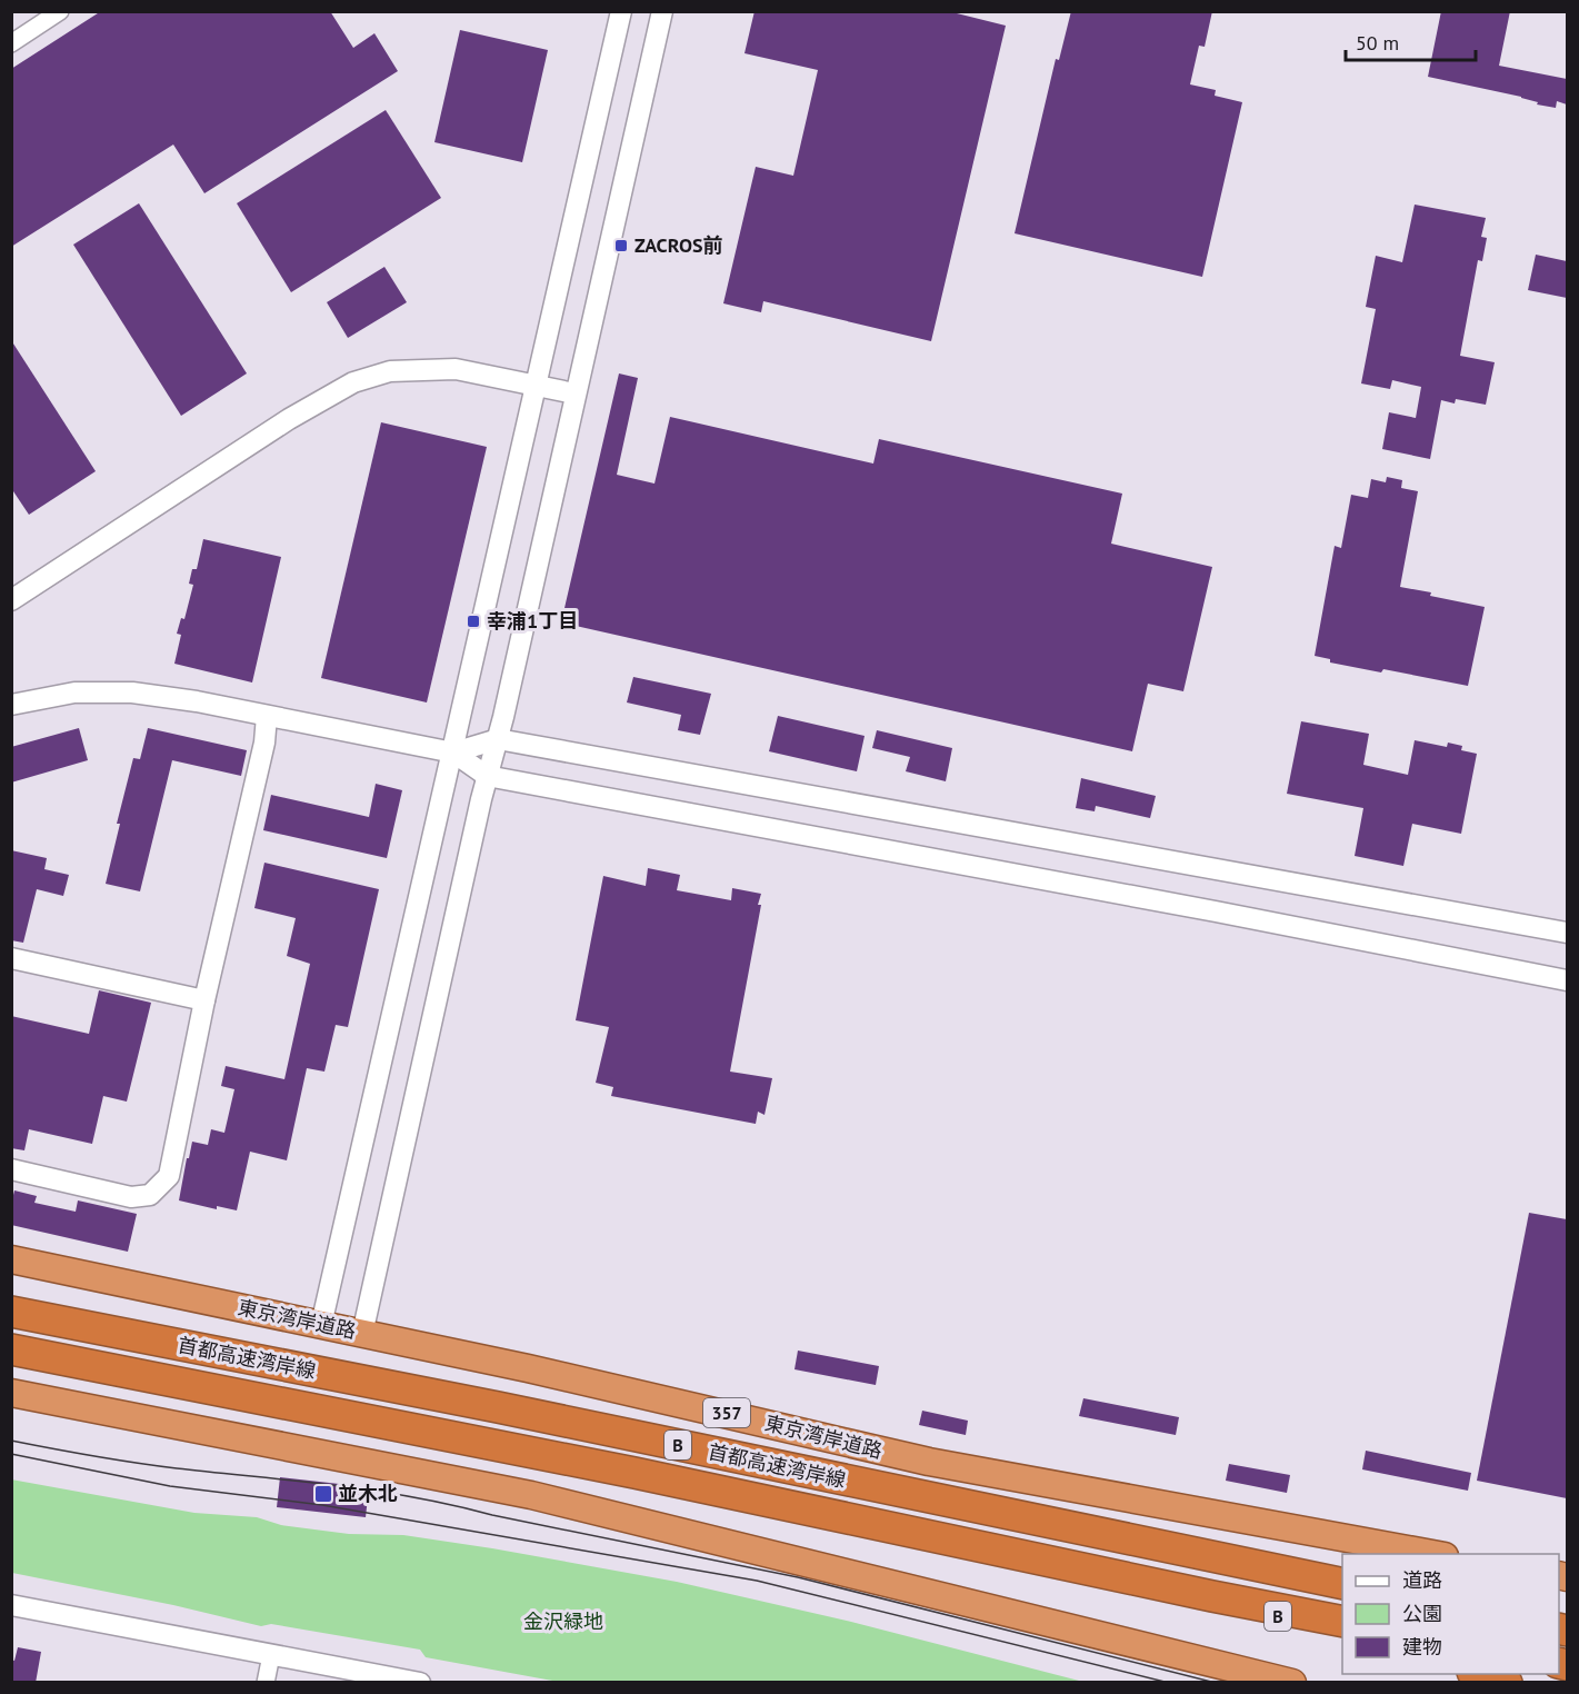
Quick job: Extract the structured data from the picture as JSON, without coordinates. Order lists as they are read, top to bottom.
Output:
{
  "streets": {
    "highway": [
      "東京湾岸道路",
      "首都高速湾岸線",
      "357",
      "B"
    ]
  },
  "crossings": [
    ["首都高速湾岸線", "B"]
  ],
  "parks": ["金沢緑地"],
  "places": {
    "transit": ["ZACROS前", "幸浦1丁目", "並木北"]
  },
  "legend": ["道路", "公園", "建物"],
  "scale_bar": "50 m"
}
